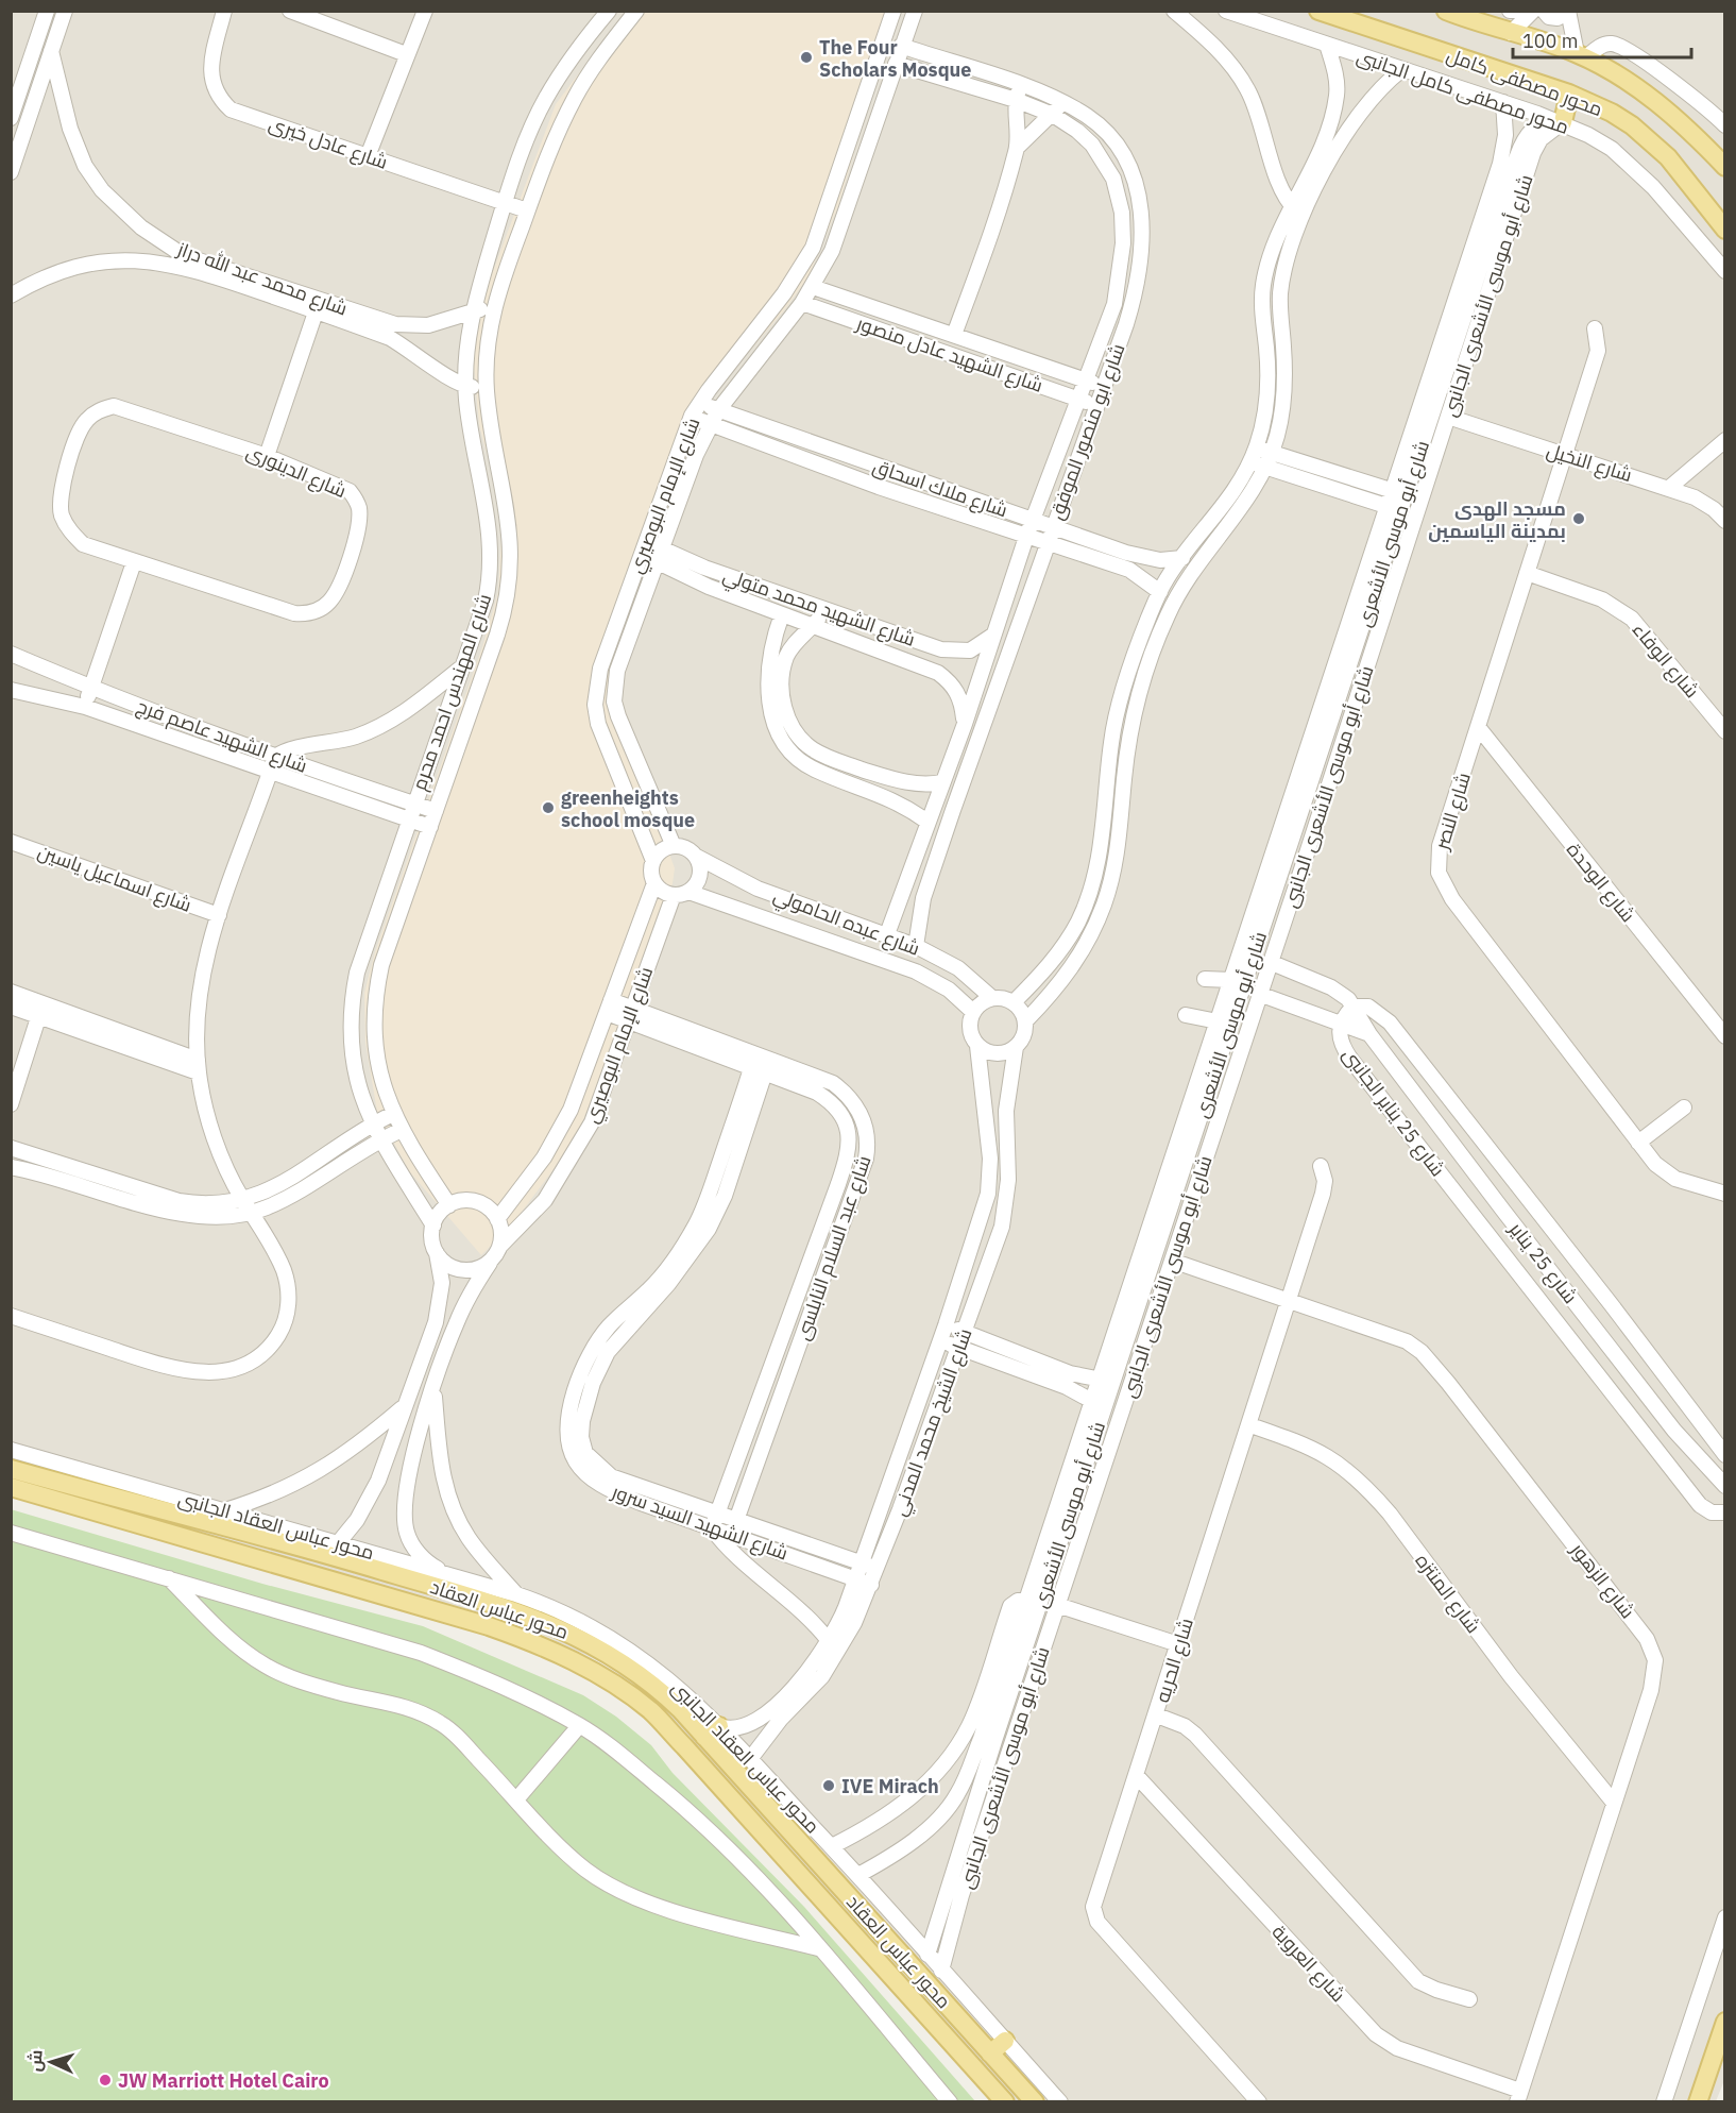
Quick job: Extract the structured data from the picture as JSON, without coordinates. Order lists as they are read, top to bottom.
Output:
{
  "streets": {
    "main road": ["محور مصطفى كامل", "محور عباس العقاد"],
    "street": [
      "محور مصطفى كامل الجانبى",
      "شارع عادل خيرى",
      "شارع محمد عبد الله دراز",
      "شارع أبو موسى الأشعرى الجانبى",
      "شارع الشهيد عادل منصور",
      "شارع ابو منصور الموفق",
      "شارع النخيل",
      "شارع الدينورى",
      "شارع ملاك اسحاق",
      "شارع الإمام البوصيري",
      "شارع أبو موسى الأشعرى",
      "شارع الشهيد محمد متولي",
      "شارع الوفاء",
      "شارع المهندس احمد محرم",
      "شارع الشهيد عاصم فرج",
      "شارع النصر",
      "شارع اسماعيل ياسين",
      "شارع الوحدة",
      "شارع عبده الحامولي",
      "شارع 25 يناير الجانبى",
      "شارع عبد السلام النابلسى",
      "شارع 25 يناير",
      "شارع الشيخ محمد المدني",
      "شارع الشهيد السيد سرور",
      "محور عباس العقاد الجانبى",
      "شارع الزهور",
      "شارع المنتزه",
      "شارع الحريه",
      "شارع العروبة"
    ]
  },
  "crossings": [
    ["محور مصطفى كامل الجانبى", "شارع أبو موسى الأشعرى الجانبى"],
    ["محور مصطفى كامل الجانبى", "شارع أبو موسى الأشعرى"],
    ["شارع عادل خيرى", "شارع المهندس احمد محرم"],
    ["شارع محمد عبد الله دراز", "شارع المهندس احمد محرم"],
    ["شارع أبو موسى الأشعرى الجانبى", "شارع النخيل"],
    ["شارع أبو موسى الأشعرى الجانبى", "شارع أبو موسى الأشعرى"],
    ["شارع أبو موسى الأشعرى الجانبى", "شارع 25 يناير"],
    ["شارع أبو موسى الأشعرى الجانبى", "محور عباس العقاد الجانبى"],
    ["شارع أبو موسى الأشعرى الجانبى", "شارع الزهور"],
    ["شارع الشهيد عادل منصور", "شارع ابو منصور الموفق"],
    ["شارع الشهيد عادل منصور", "شارع الإمام البوصيري"],
    ["شارع ابو منصور الموفق", "شارع ملاك اسحاق"],
    ["شارع ابو منصور الموفق", "شارع الإمام البوصيري"],
    ["شارع ابو منصور الموفق", "شارع الشهيد محمد متولي"],
    ["شارع ابو منصور الموفق", "شارع عبده الحامولي"],
    ["شارع النخيل", "شارع النصر"],
    ["شارع ملاك اسحاق", "شارع الإمام البوصيري"],
    ["شارع الإمام البوصيري", "شارع الشهيد محمد متولي"],
    ["شارع الإمام البوصيري", "شارع المهندس احمد محرم"],
    ["شارع الإمام البوصيري", "شارع عبده الحامولي"],
    ["شارع الإمام البوصيري", "شارع عبد السلام النابلسى"],
    ["شارع أبو موسى الأشعرى", "محور عباس العقاد الجانبى"],
    ["شارع الوفاء", "شارع النصر"],
    ["شارع المهندس احمد محرم", "شارع الشهيد عاصم فرج"],
    ["شارع النصر", "شارع الوحدة"],
    ["شارع عبده الحامولي", "شارع الشيخ محمد المدني"],
    ["شارع 25 يناير الجانبى", "شارع 25 يناير"],
    ["شارع عبد السلام النابلسى", "شارع الشهيد السيد سرور"],
    ["شارع الشيخ محمد المدني", "شارع الشهيد السيد سرور"],
    ["شارع الشيخ محمد المدني", "محور عباس العقاد الجانبى"],
    ["شارع الشيخ محمد المدني", "محور عباس العقاد"],
    ["محور عباس العقاد الجانبى", "محور عباس العقاد"],
    ["شارع الزهور", "شارع المنتزه"],
    ["شارع الزهور", "شارع الحريه"],
    ["شارع الزهور", "شارع العروبة"],
    ["شارع المنتزه", "شارع الحريه"],
    ["شارع الحريه", "شارع العروبة"]
  ],
  "places": [
    "The Four Scholars Mosque",
    "مسجد الهدى بمدينة الياسمين",
    "greenheights school mosque",
    "IVE Mirach",
    "JW Marriott Hotel Cairo"
  ],
  "scale_bar": "100 m",
  "north": "left"
}
